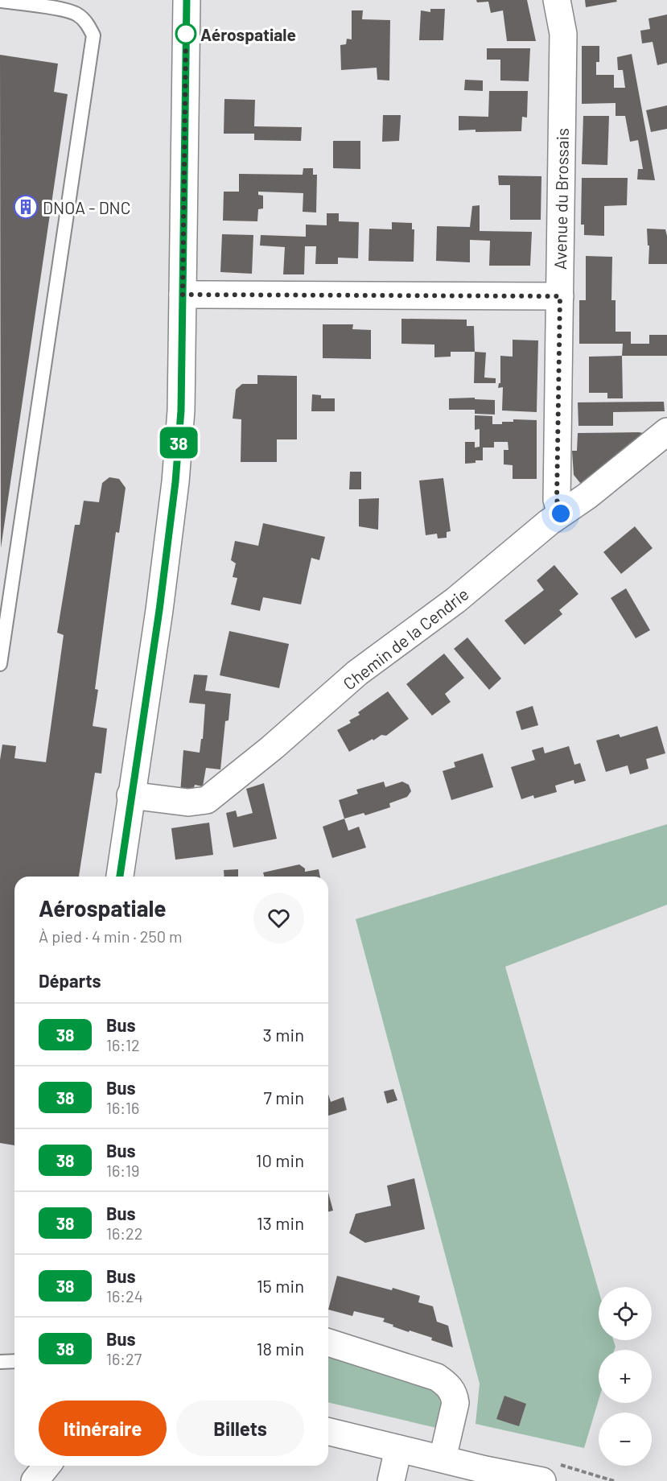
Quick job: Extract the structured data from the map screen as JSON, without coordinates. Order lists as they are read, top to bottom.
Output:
{
  "streets": {
    "street": ["Avenue du Brossais", "Chemin de la Cendrie"]
  },
  "crossings": [
    ["Avenue du Brossais", "Chemin de la Cendrie"]
  ],
  "places": {
    "other": ["Aérospatiale"],
    "building": ["DNOA - DNC"]
  },
  "lines": ["bus line 38"],
  "page": {
    "on_map": "38",
    "heading": [
      ["Aérospatiale", "À pied · 4 min · 250 m"],
      "Départs"
    ],
    "list": [
      {
        "mark": "38",
        "name": "Bus",
        "note": "16:12",
        "value": "3 min"
      },
      {
        "mark": "38",
        "name": "Bus",
        "note": "16:16",
        "value": "7 min"
      },
      {
        "mark": "38",
        "name": "Bus",
        "note": "16:19",
        "value": "10 min"
      },
      {
        "mark": "38",
        "name": "Bus",
        "note": "16:22",
        "value": "13 min"
      },
      {
        "mark": "38",
        "name": "Bus",
        "note": "16:24",
        "value": "15 min"
      },
      {
        "mark": "38",
        "name": "Bus",
        "note": "16:27",
        "value": "18 min"
      }
    ],
    "map_buttons": ["+", "−"],
    "buttons": ["Itinéraire", "Billets"]
  }
}
